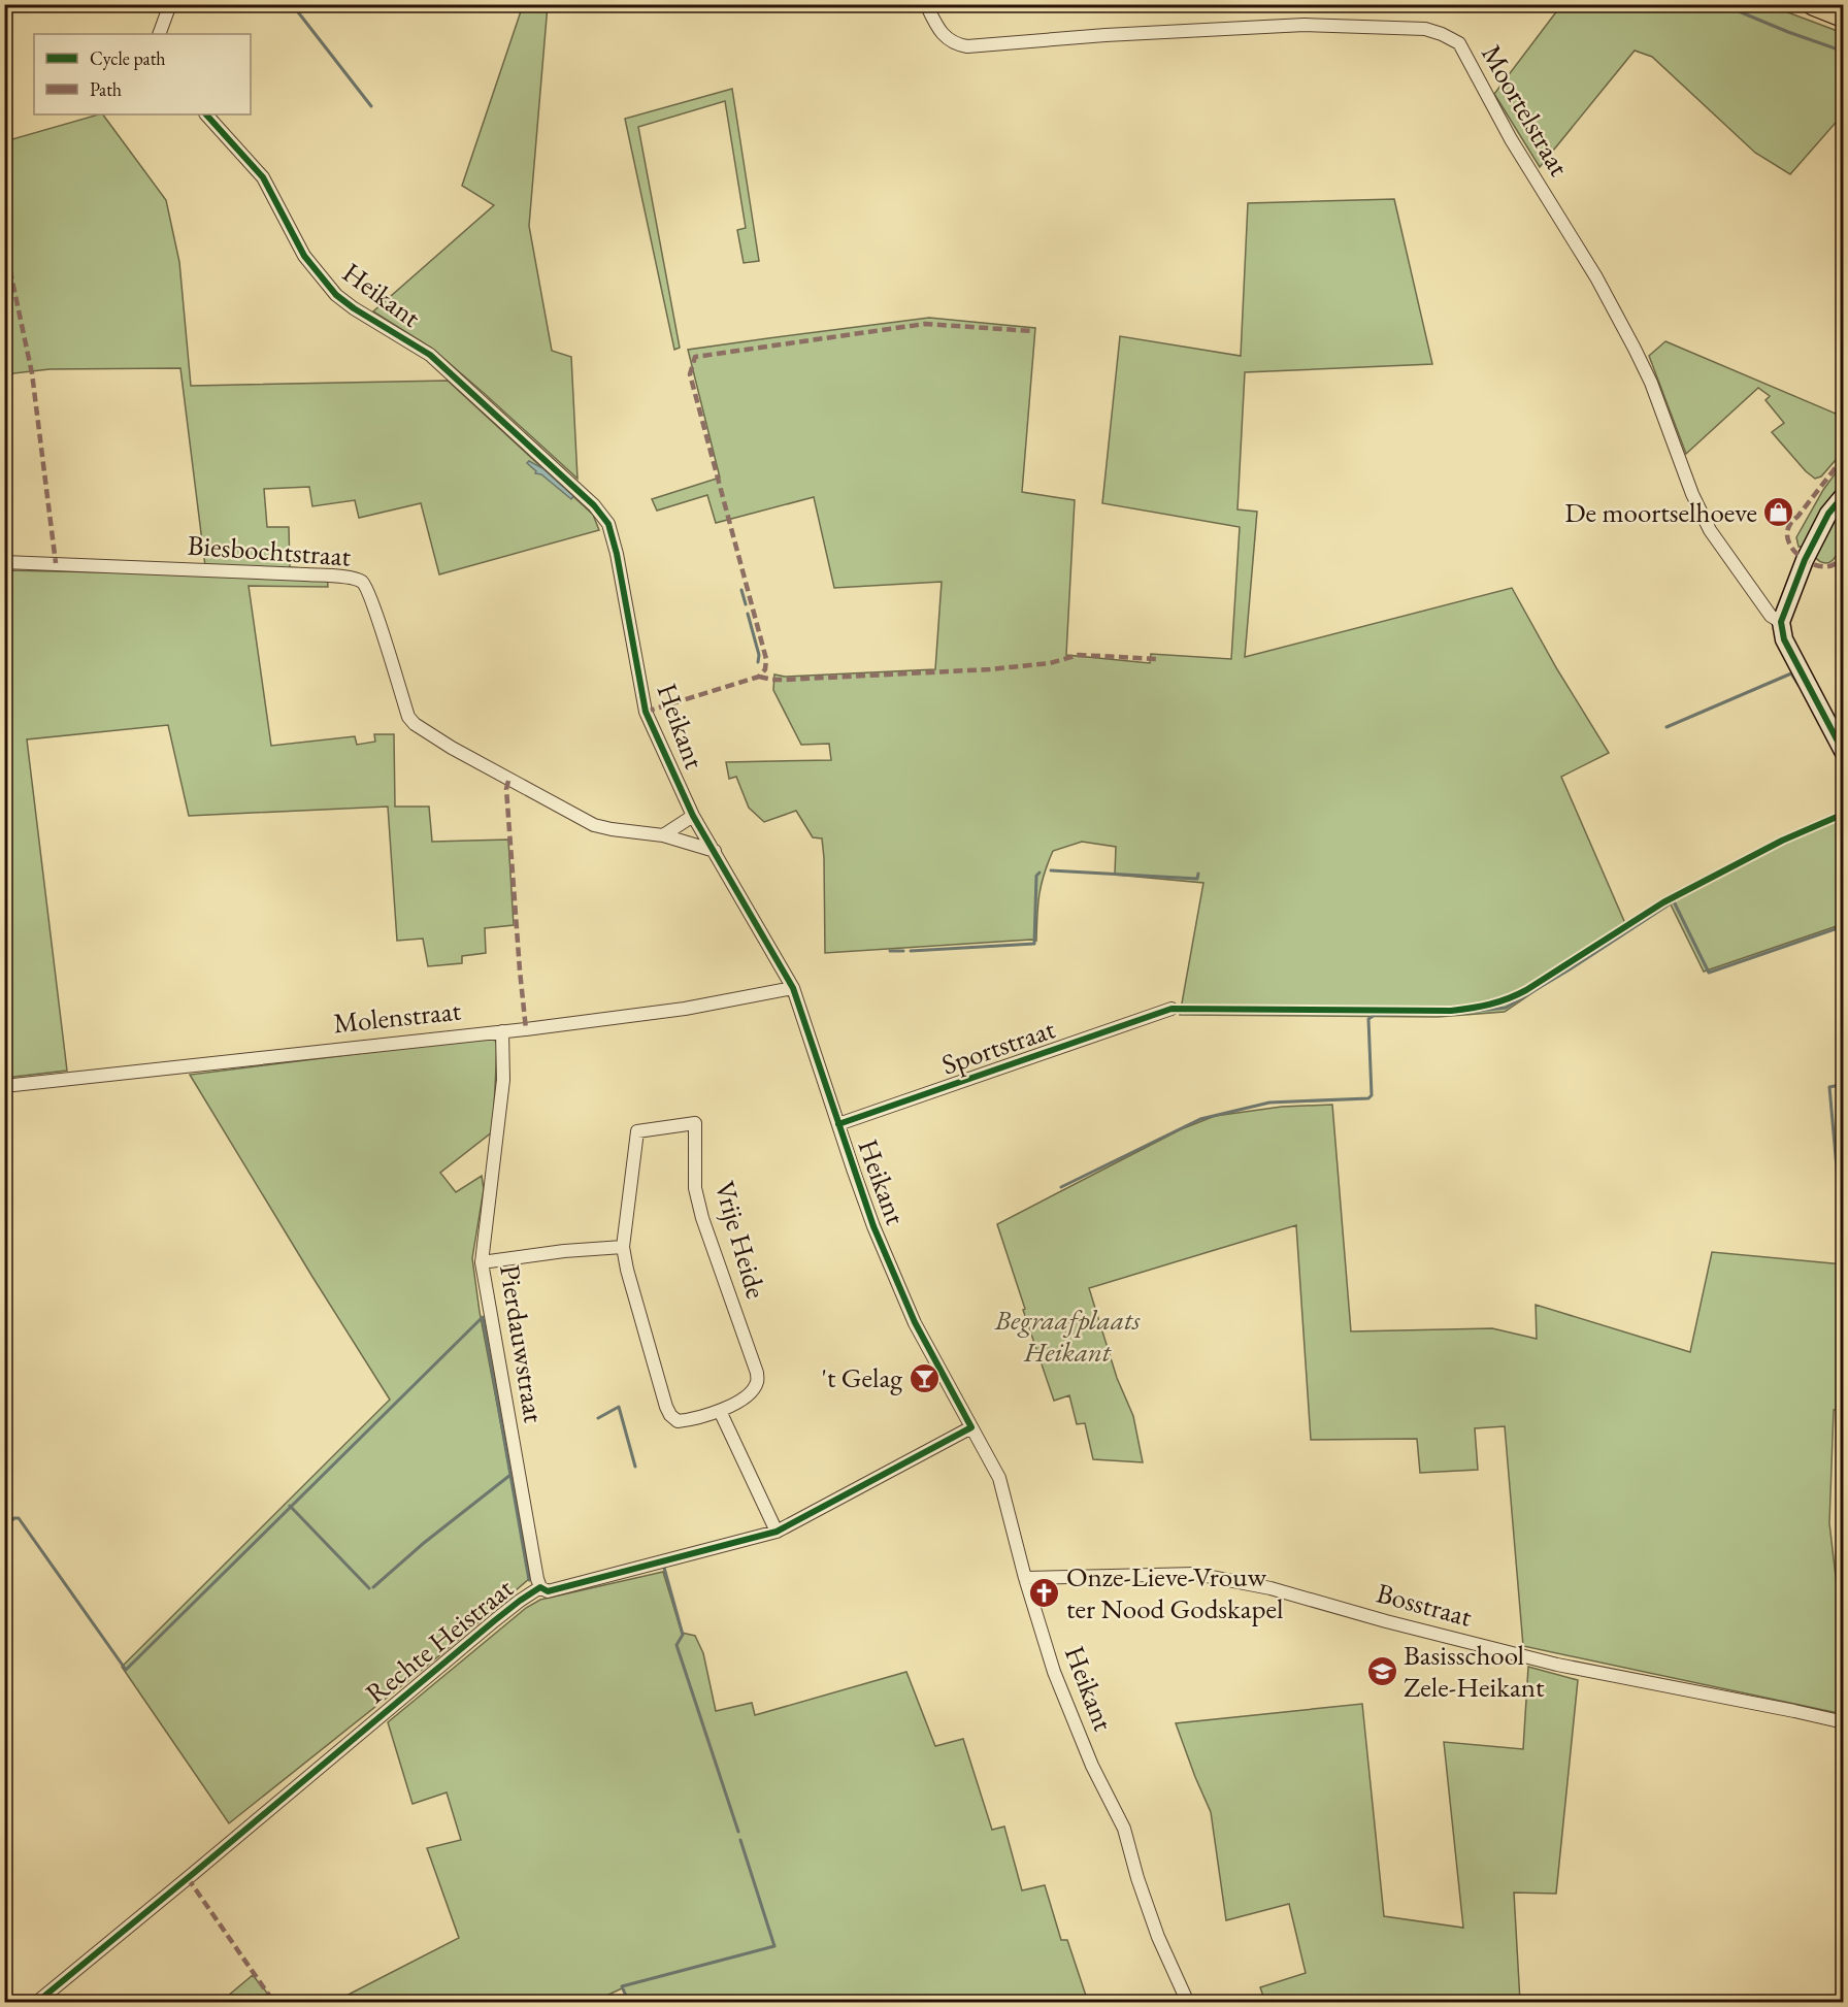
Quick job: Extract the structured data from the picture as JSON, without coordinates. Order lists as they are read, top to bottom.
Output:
{
  "streets": {
    "street": [
      "Moortelstraat",
      "Heikant",
      "Biesbochtstraat",
      "Molenstraat",
      "Sportstraat",
      "Vrije Heide",
      "Pierdauwstraat",
      "Bosstraat",
      "Rechte Heistraat"
    ]
  },
  "crossings": [
    ["Heikant", "Biesbochtstraat"],
    ["Heikant", "Molenstraat"],
    ["Heikant", "Sportstraat"],
    ["Heikant", "Bosstraat"],
    ["Heikant", "Rechte Heistraat"],
    ["Molenstraat", "Pierdauwstraat"],
    ["Pierdauwstraat", "Rechte Heistraat"]
  ],
  "parks": ["Begraafplaats Heikant"],
  "places": {
    "shop": ["De moortselhoeve"],
    "bar": ["'t Gelag"],
    "church": ["Onze-Lieve-Vrouw ter Nood Godskapel"],
    "school or university": ["Basisschool Zele-Heikant"]
  },
  "legend": ["Cycle path", "Path"]
}
